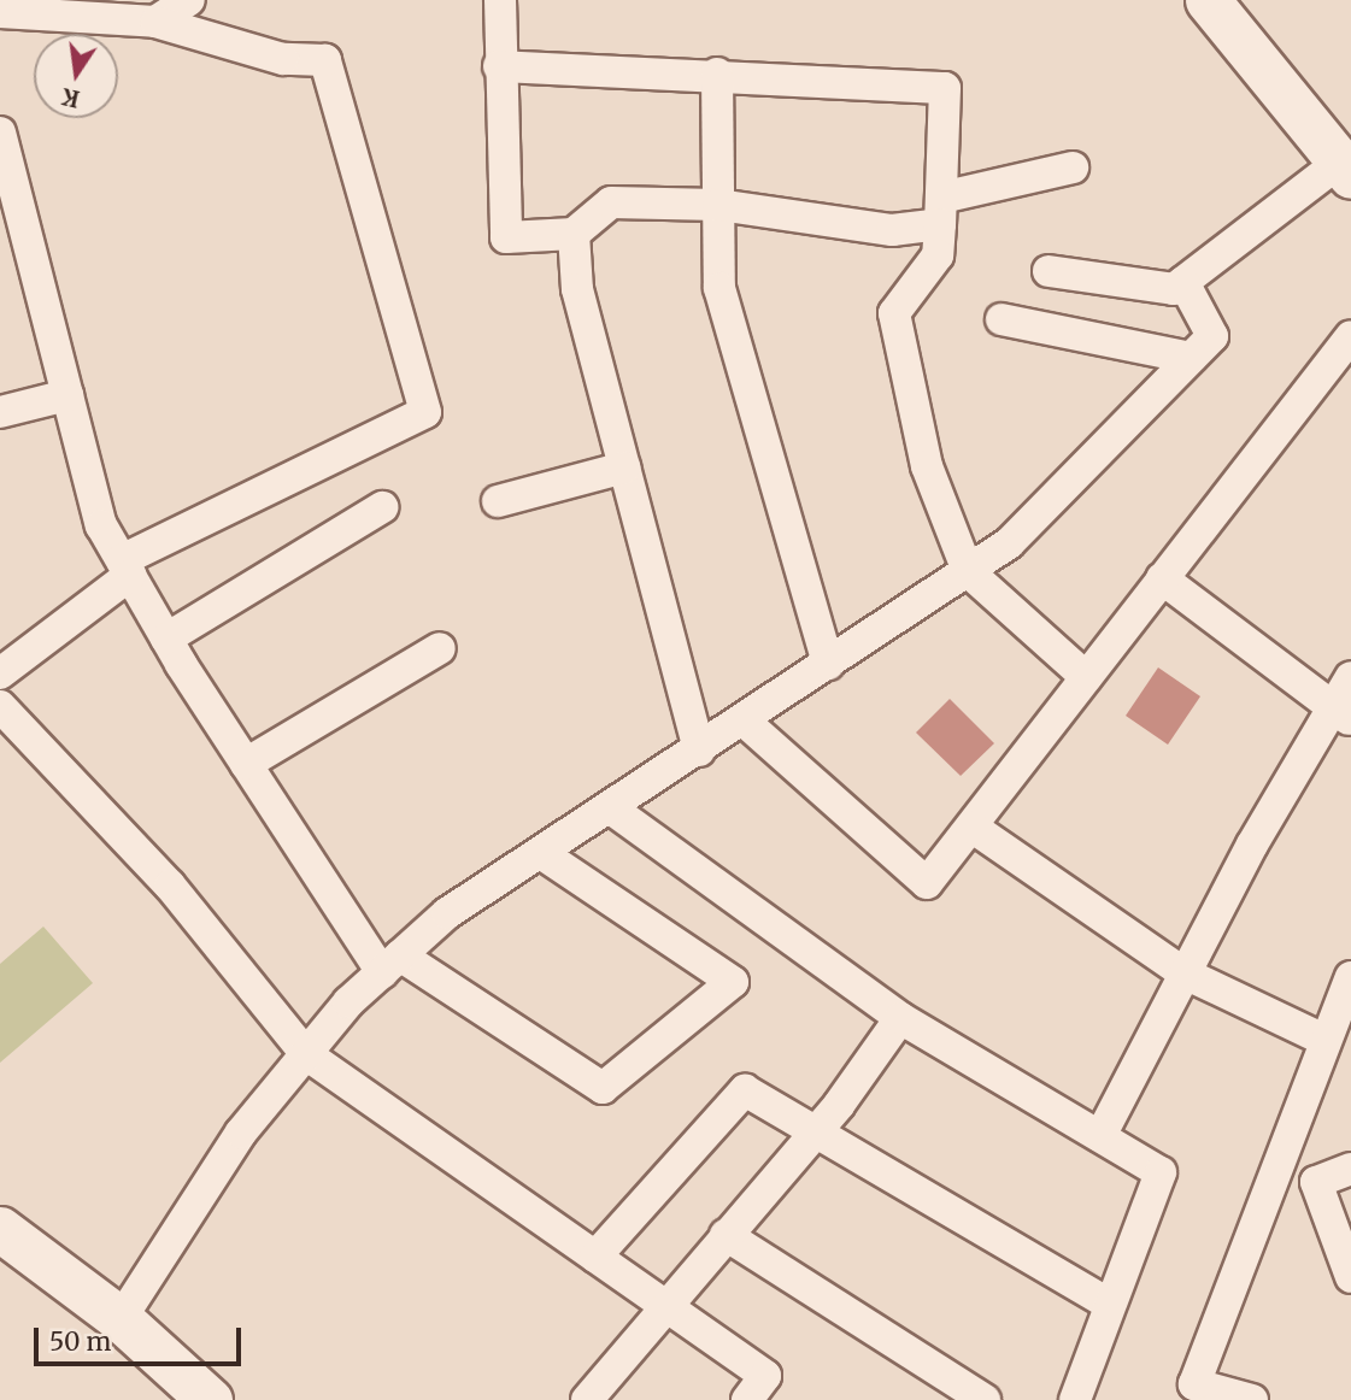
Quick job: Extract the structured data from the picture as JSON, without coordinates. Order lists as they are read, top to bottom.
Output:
{
  "scale_bar": "50 m",
  "north": "bottom"
}
